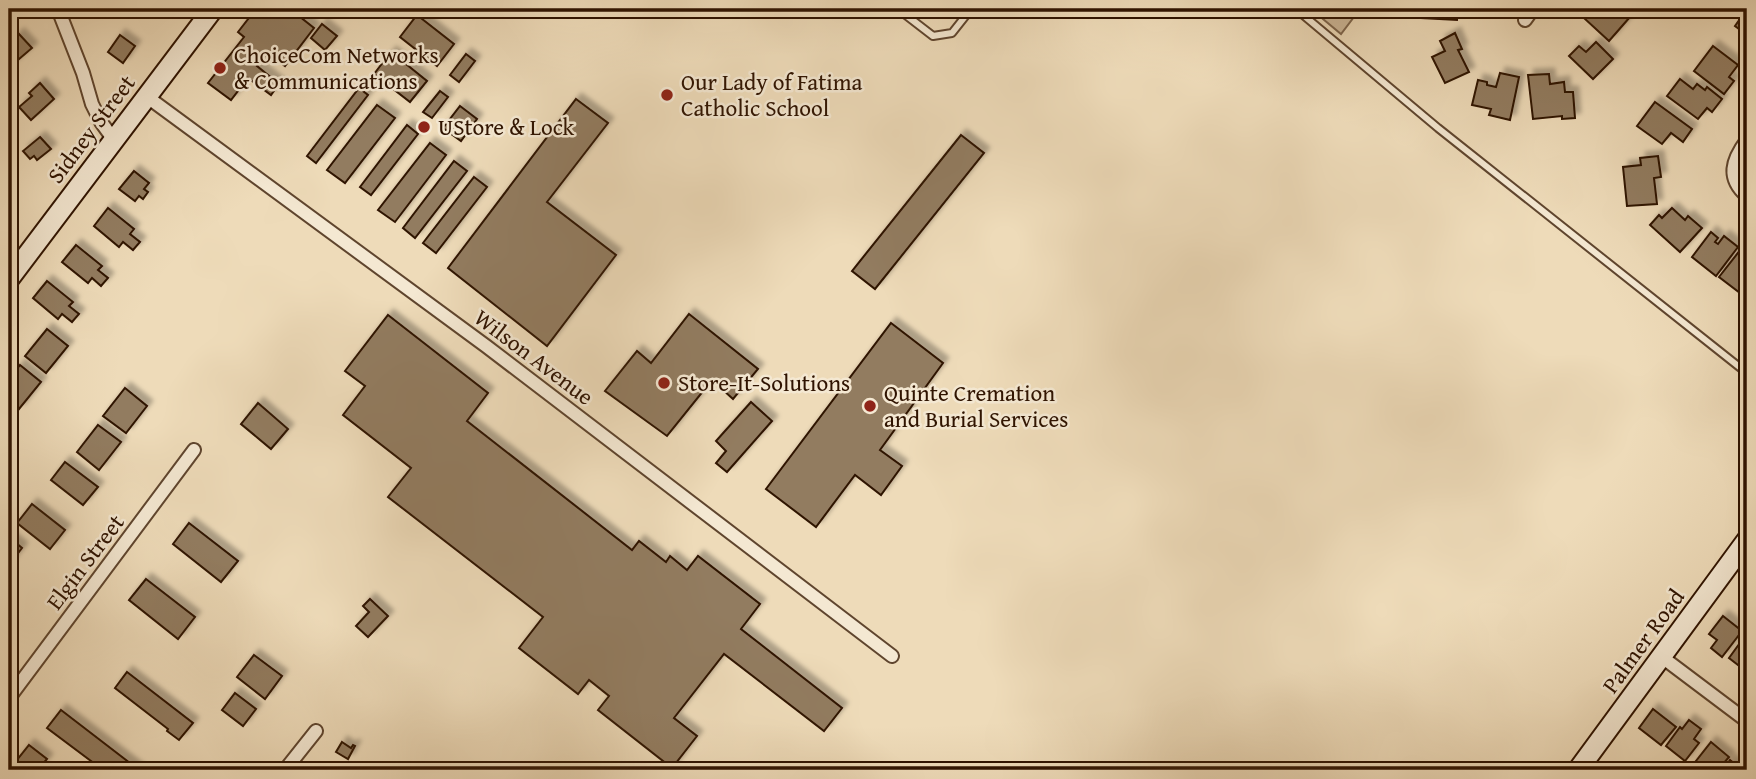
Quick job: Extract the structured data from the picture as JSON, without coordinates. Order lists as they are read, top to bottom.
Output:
{
  "streets": {
    "main road": ["Sidney Street", "Palmer Road"],
    "street": ["Wilson Avenue", "Elgin Street"]
  },
  "crossings": [
    ["Sidney Street", "Wilson Avenue"]
  ],
  "places": [
    "ChoiceCom Networks & Communications",
    "Our Lady of Fatima Catholic School",
    "UStore & Lock",
    "Store-It-Solutions",
    "Quinte Cremation and Burial Services"
  ]
}
